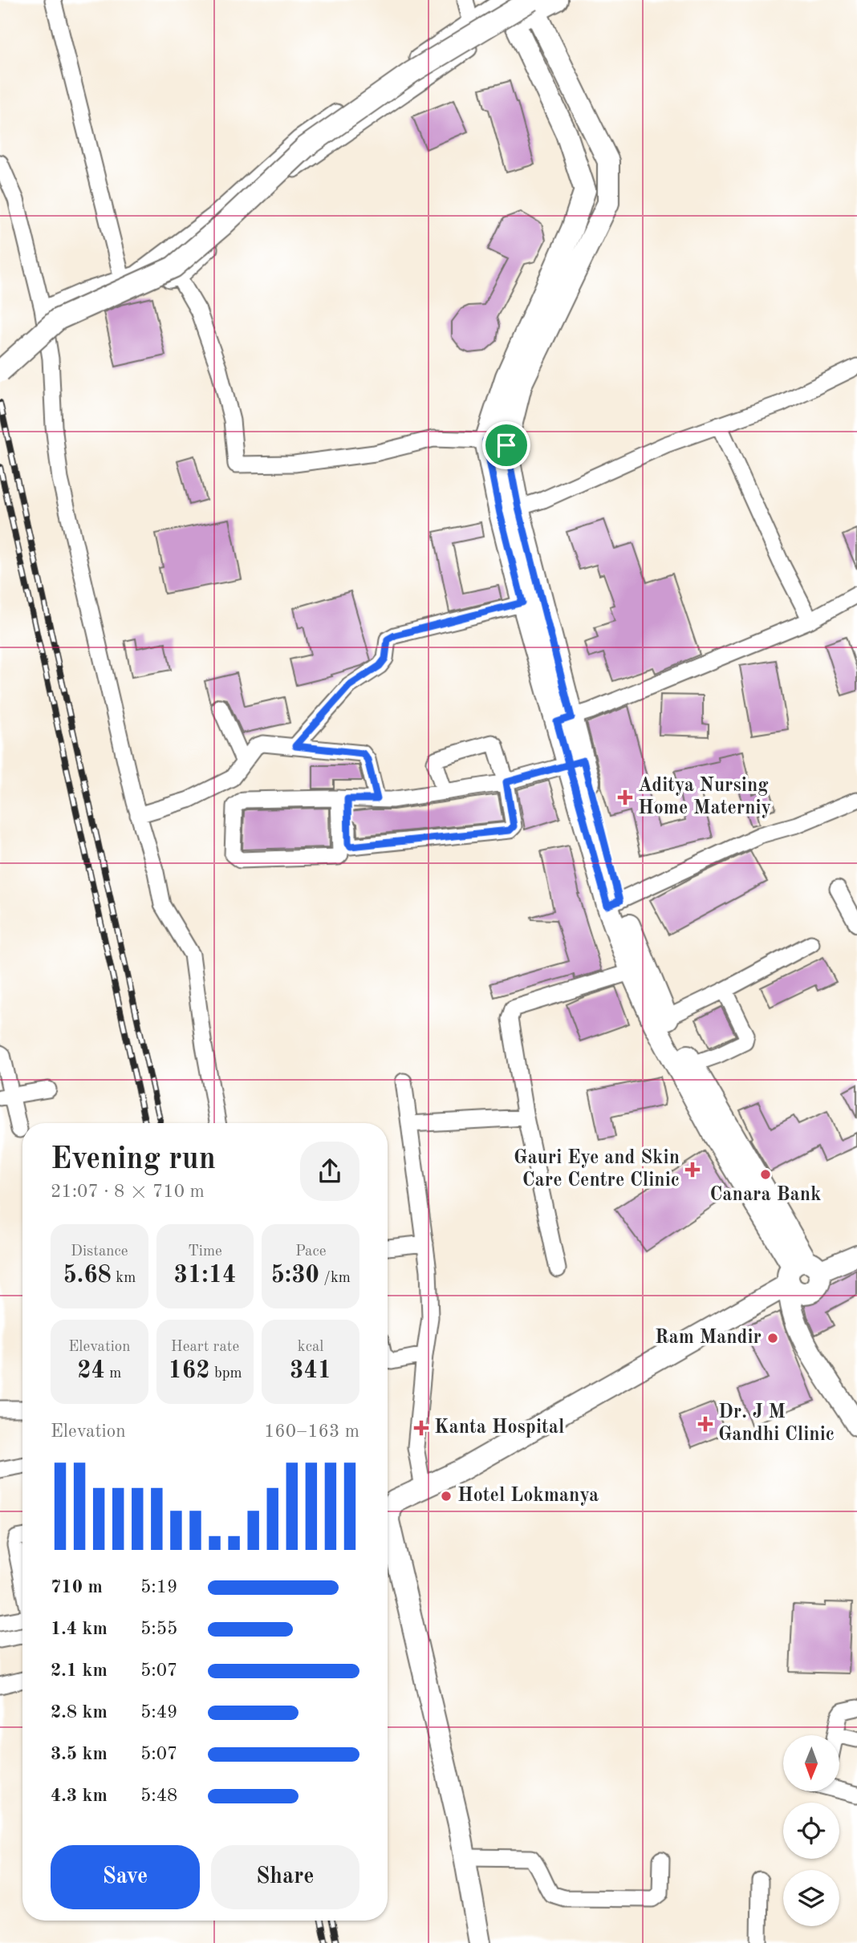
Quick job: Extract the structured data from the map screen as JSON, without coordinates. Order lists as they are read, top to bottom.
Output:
{
  "places": {
    "health": [
      "Aditya Nursing Home Materniy",
      "Gauri Eye and Skin Care Centre Clinic",
      "Dr. J M Gandhi Clinic",
      "Kanta Hospital"
    ],
    "other": ["Canara Bank", "Ram Mandir", "Hotel Lokmanya"]
  },
  "north": "bottom",
  "page": {
    "heading": ["Evening run", "21:07 · 8 × 710 m"],
    "stats": [
      ["Distance", "5.68 km"],
      ["Time", "31:14"],
      ["Pace", "5:30 /km"],
      ["Elevation", "24 m"],
      ["Heart rate", "162 bpm"],
      ["kcal", "341"]
    ],
    "chart": ["Elevation", "160–163 m"],
    "list": [
      {
        "name": "710 m",
        "note": "5:19"
      },
      {
        "name": "1.4 km",
        "note": "5:55"
      },
      {
        "name": "2.1 km",
        "note": "5:07"
      },
      {
        "name": "2.8 km",
        "note": "5:49"
      },
      {
        "name": "3.5 km",
        "note": "5:07"
      },
      {
        "name": "4.3 km",
        "note": "5:48"
      }
    ],
    "buttons": ["Save", "Share"]
  }
}
